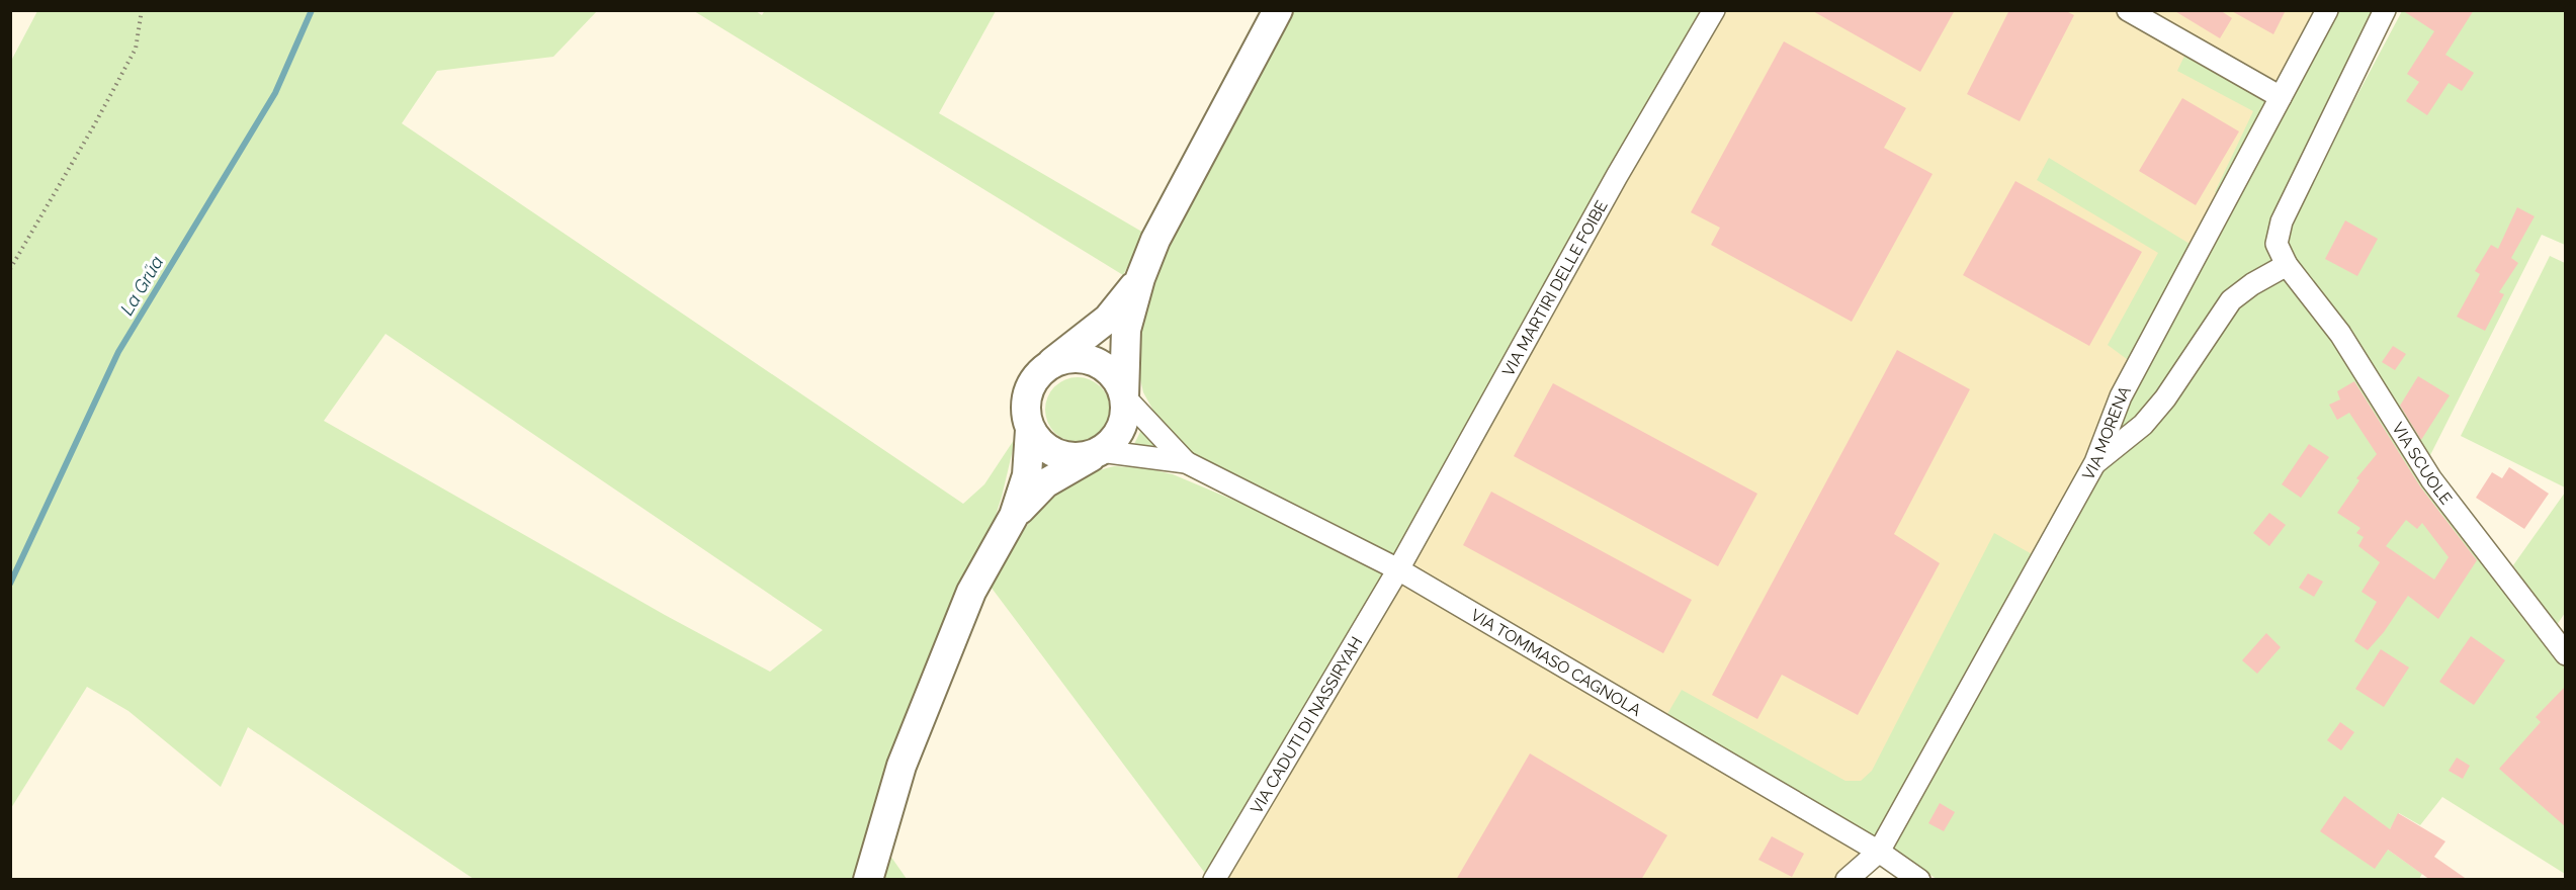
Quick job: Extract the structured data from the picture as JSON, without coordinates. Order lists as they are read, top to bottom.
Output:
{
  "streets": {
    "street": [
      "VIA MARTIRI DELLE FOIBE",
      "VIA MORENA",
      "VIA SCUOLE",
      "VIA TOMMASO CAGNOLA",
      "VIA CADUTI DI NASSIRYAH"
    ]
  },
  "crossings": [
    ["VIA MARTIRI DELLE FOIBE", "VIA TOMMASO CAGNOLA"],
    ["VIA MARTIRI DELLE FOIBE", "VIA CADUTI DI NASSIRYAH"],
    ["VIA MORENA", "VIA TOMMASO CAGNOLA"],
    ["VIA TOMMASO CAGNOLA", "VIA CADUTI DI NASSIRYAH"]
  ],
  "water": ["La Grűa"]
}
